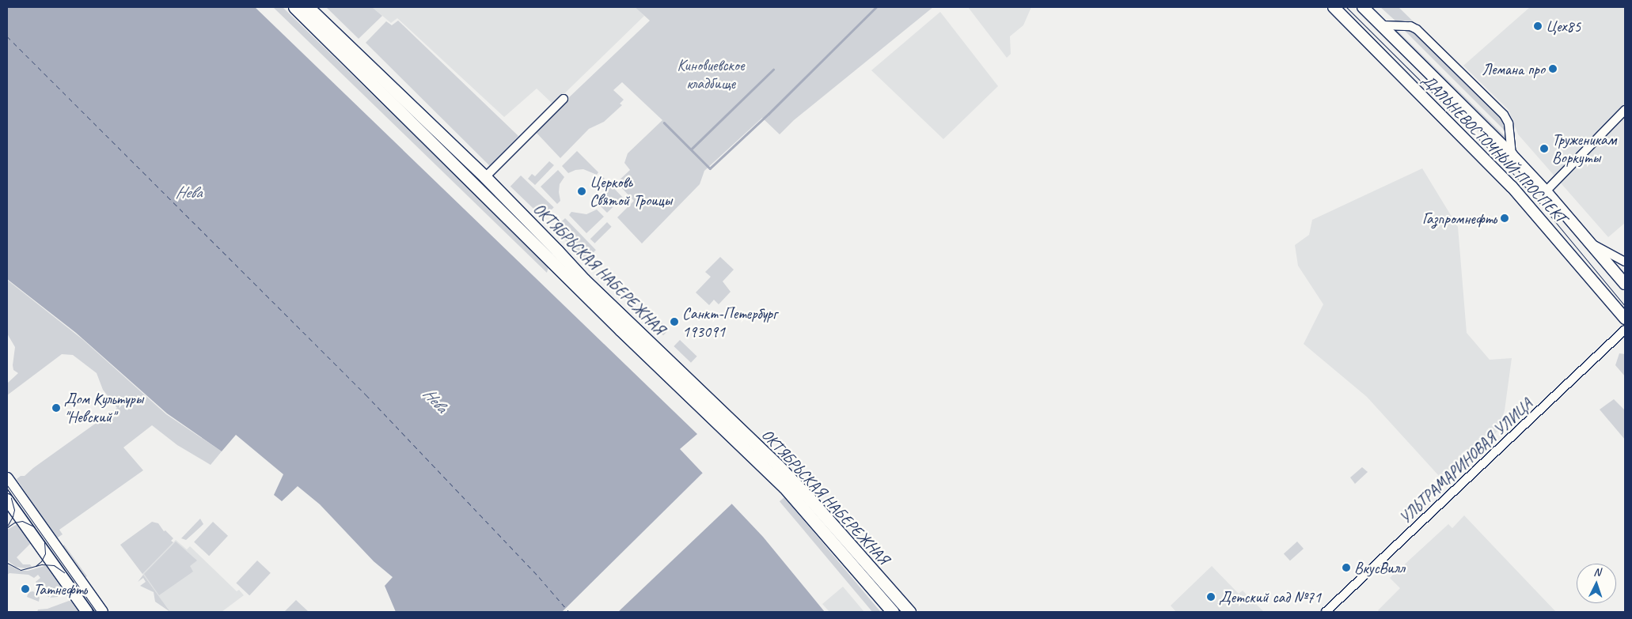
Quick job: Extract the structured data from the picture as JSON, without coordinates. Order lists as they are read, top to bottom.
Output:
{
  "streets": {
    "main road": ["ДАЛЬНЕВОСТОЧНЫЙ ПРОСПЕКТ", "ОКТЯБРЬСКАЯ НАБЕРЕЖНАЯ"],
    "street": ["УЛЬТРАМАРИНОВАЯ УЛИЦА"]
  },
  "water": ["Нева"],
  "parks": ["Киновиевское кладбище"],
  "places": [
    "Цех85",
    "Лемана про",
    "Труженикам Воркуты",
    "Церковь Святой Троицы",
    "Газпромнефть",
    "Санкт-Петербург 193091",
    "Дом Культуры \"Невский\"",
    "ВкусВилл",
    "Татнефть",
    "Детский сад №71"
  ],
  "north": "top"
}
